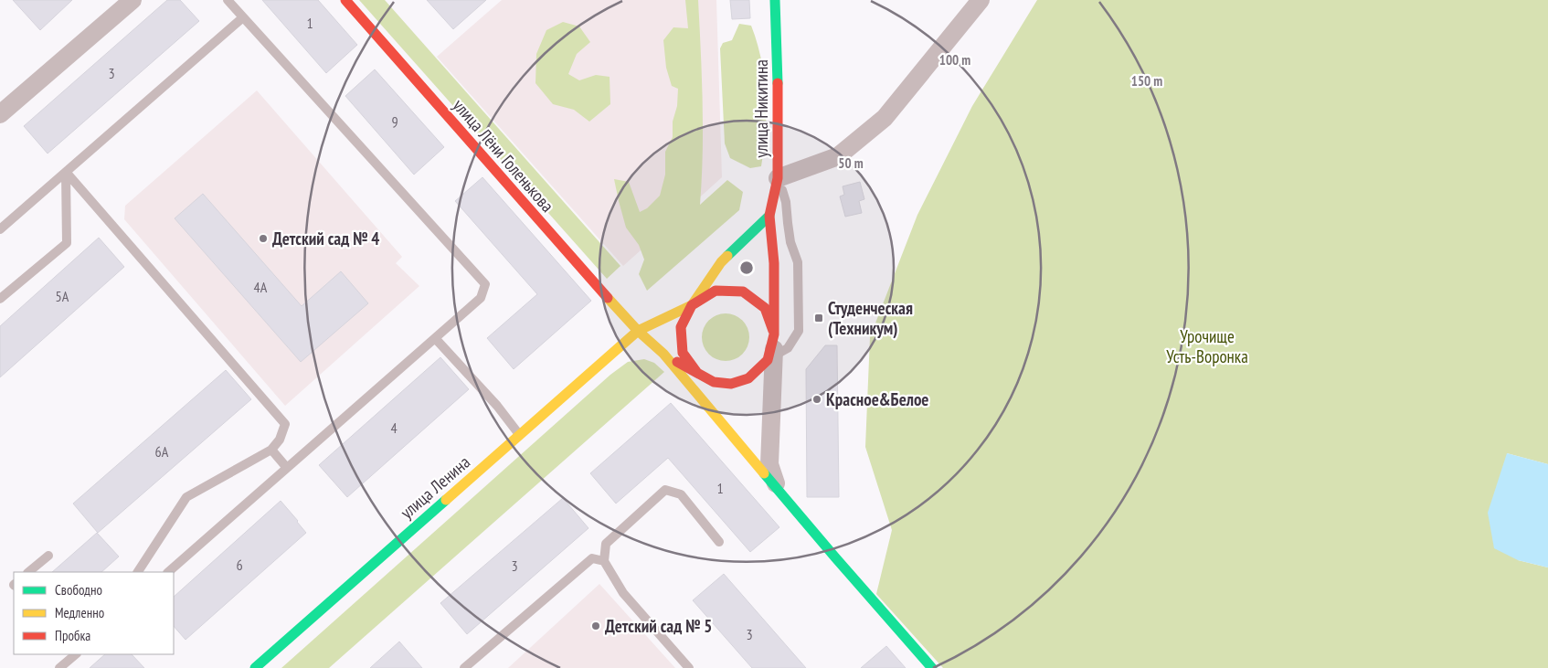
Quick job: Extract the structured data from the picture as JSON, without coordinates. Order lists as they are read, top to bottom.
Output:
{
  "streets": {
    "main road": ["улица Никитина", "улица Лёни Голенькова", "улица Ленина"]
  },
  "crossings": [
    ["улица Никитина", "улица Ленина"],
    ["улица Лёни Голенькова", "улица Ленина"]
  ],
  "parks": ["Урочище Усть-Воронка"],
  "places": {
    "other": ["Детский сад № 4", "Красное&Белое", "Детский сад № 5"],
    "transit": ["Студенческая (Техникум)"]
  },
  "house_numbers": [
    "1",
    "3",
    "9",
    "4А",
    "5А",
    "4",
    "6А",
    "1",
    "6",
    "3",
    "3"
  ],
  "legend": ["Свободно", "Медленно", "Пробка"],
  "rings": ["100 m", "150 m", "50 m"]
}
